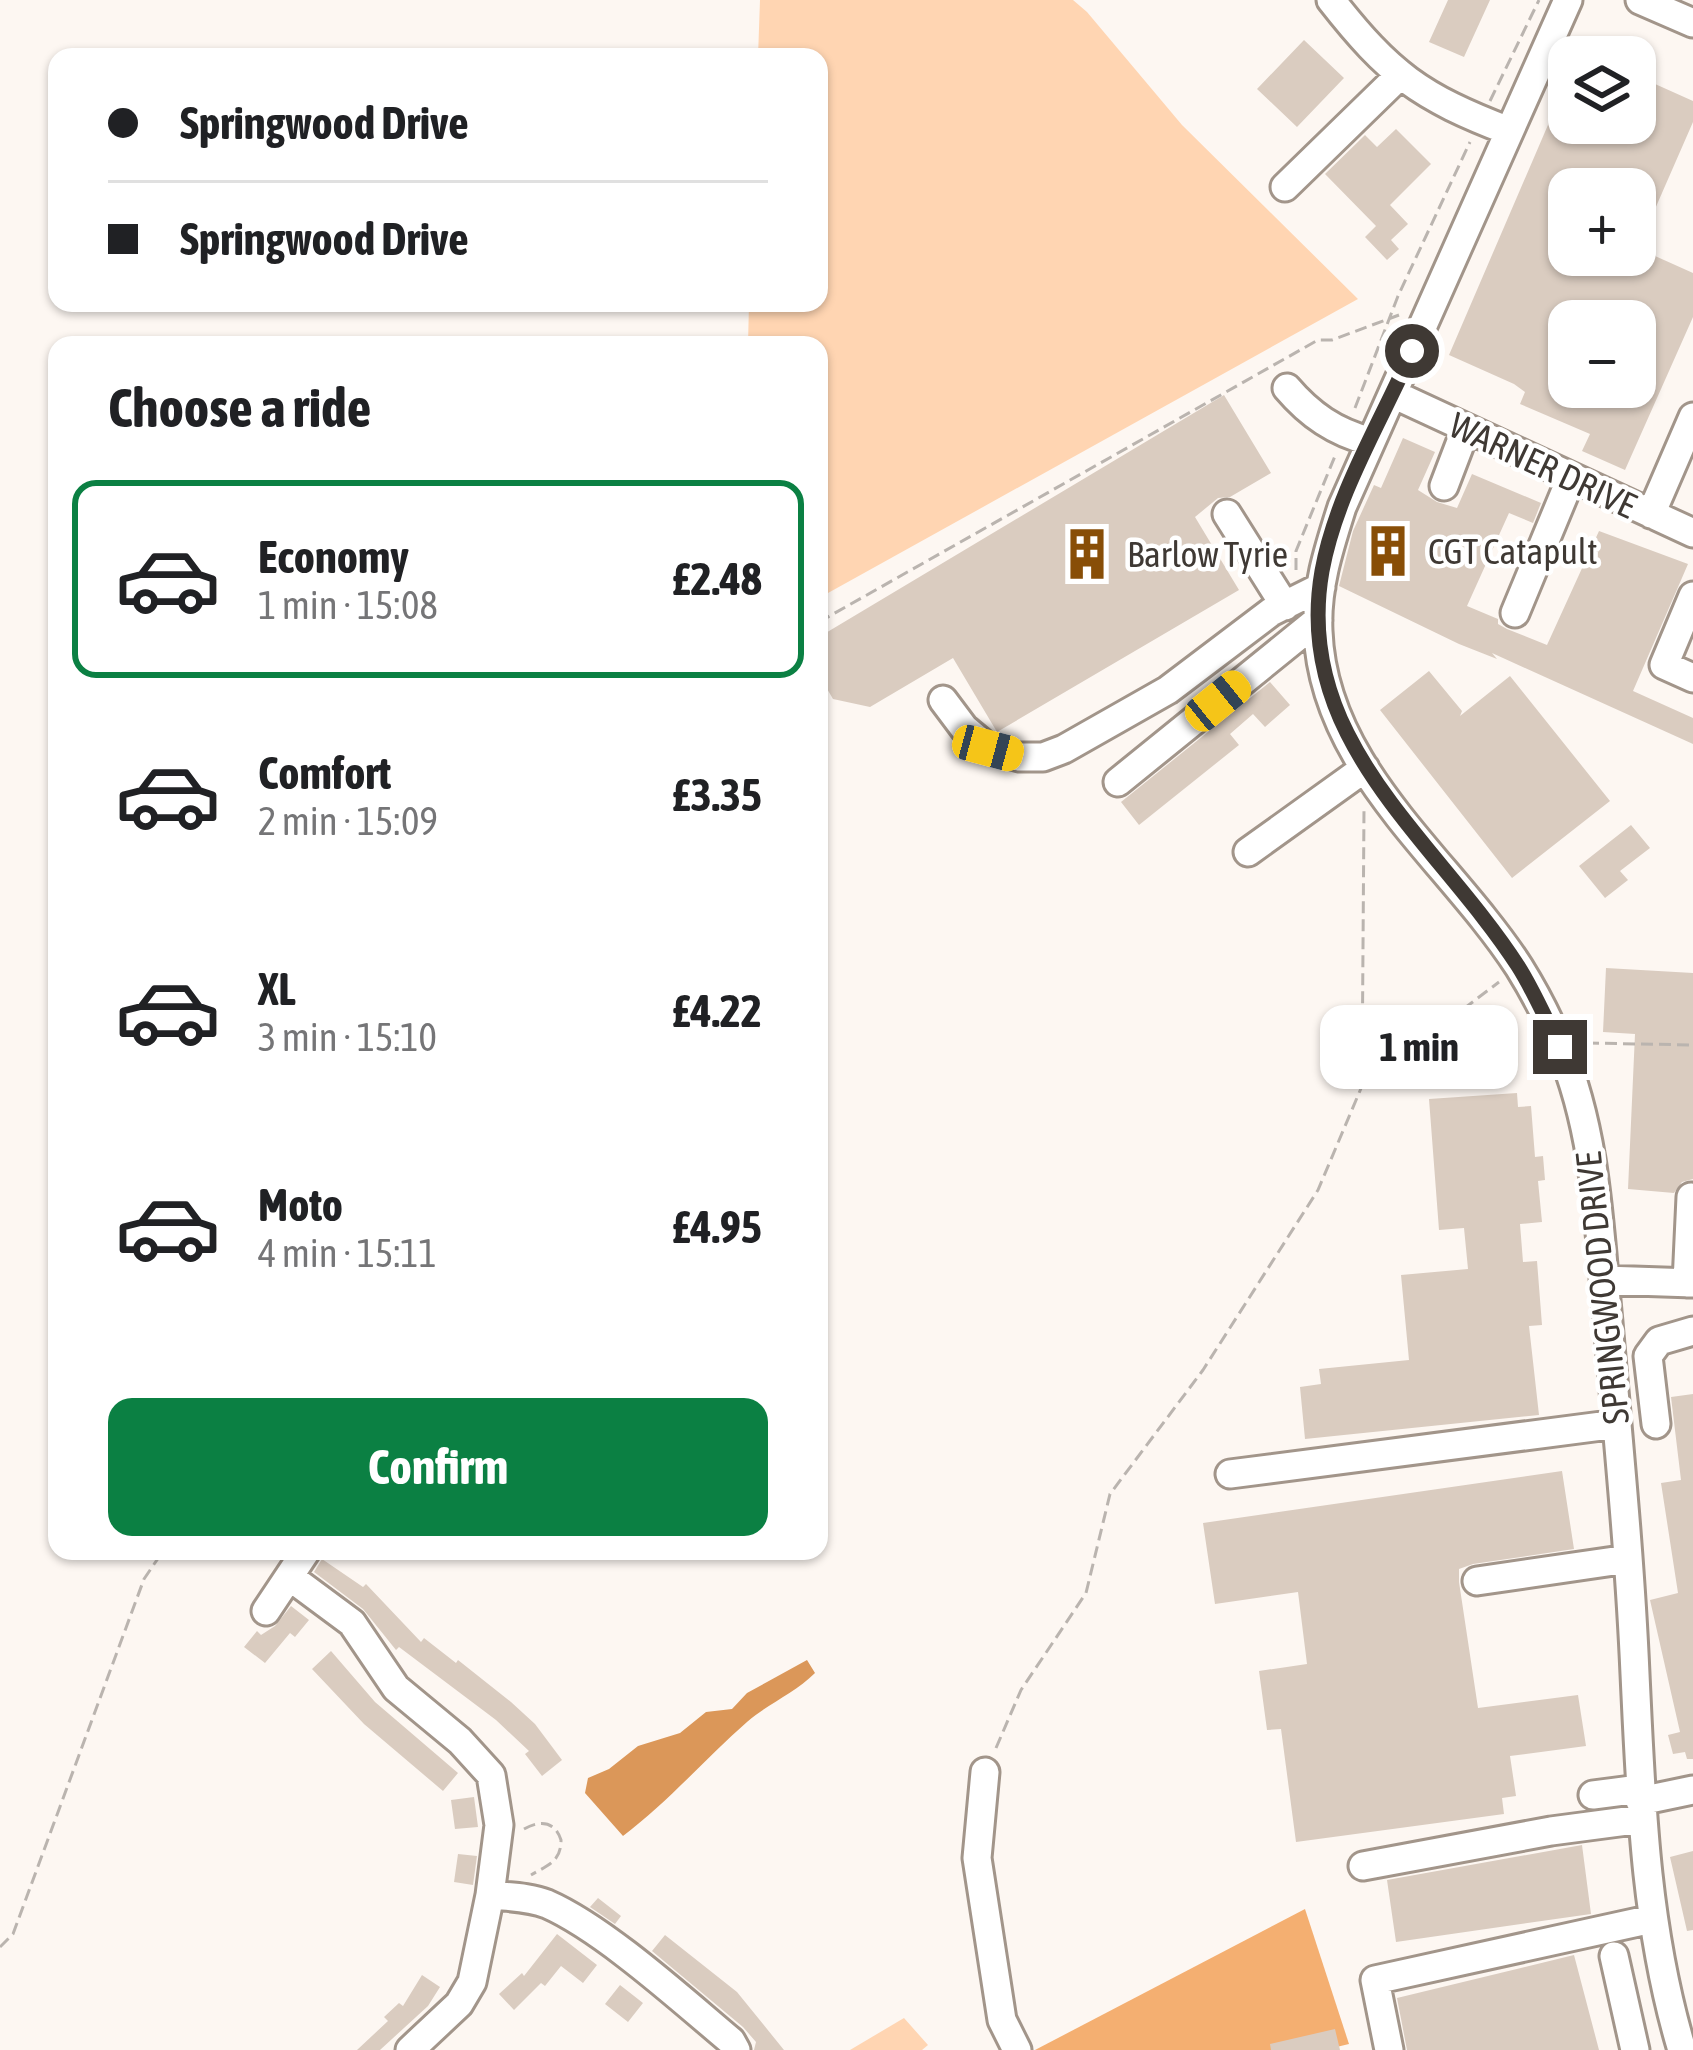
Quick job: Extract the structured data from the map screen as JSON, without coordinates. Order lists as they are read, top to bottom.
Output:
{
  "streets": {
    "street": ["WARNER DRIVE", "SPRINGWOOD DRIVE"]
  },
  "crossings": [
    ["WARNER DRIVE", "SPRINGWOOD DRIVE"]
  ],
  "places": {
    "building": ["CGT Catapult", "Barlow Tyrie"]
  },
  "page": {
    "map_buttons": ["+", "−"],
    "banner": ["Springwood Drive", "Springwood Drive"],
    "heading": "Choose a ride",
    "list": [
      {
        "name": "Economy",
        "note": "1 min · 15:08",
        "value": "£2.48"
      },
      {
        "name": "Comfort",
        "note": "2 min · 15:09",
        "value": "£3.35"
      },
      {
        "name": "XL",
        "note": "3 min · 15:10",
        "value": "£4.22"
      },
      {
        "name": "Moto",
        "note": "4 min · 15:11",
        "value": "£4.95"
      }
    ],
    "bubble": "1 min",
    "buttons": "Confirm"
  }
}
